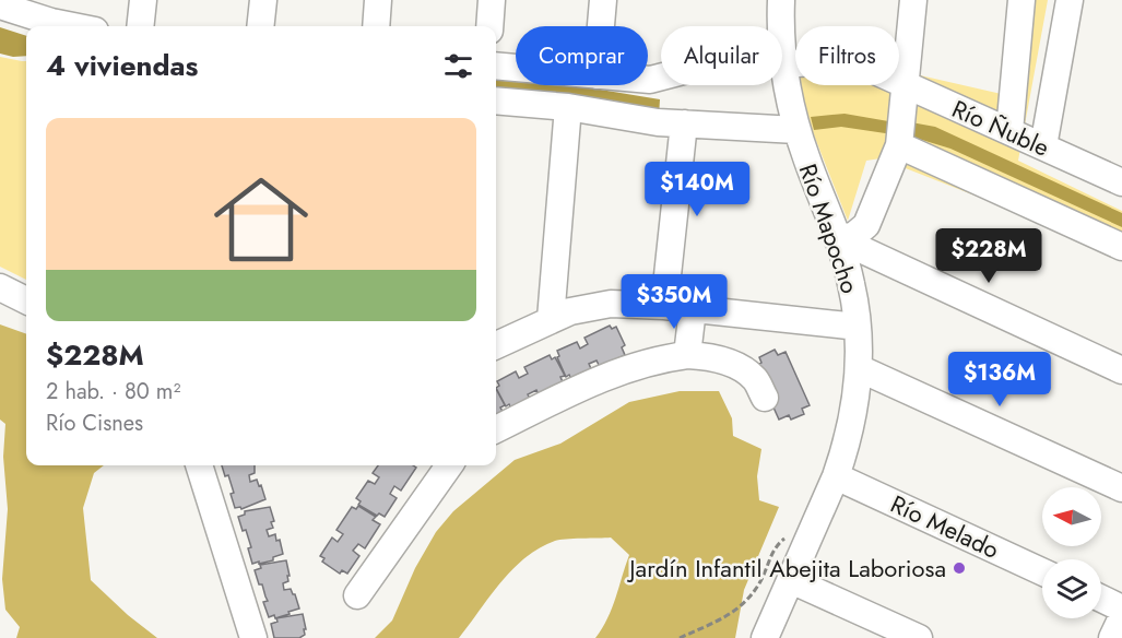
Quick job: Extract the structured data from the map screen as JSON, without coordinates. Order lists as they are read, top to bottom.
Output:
{
  "streets": {
    "street": ["Río Ñuble", "Río Mapocho", "Río Melado"]
  },
  "crossings": [
    ["Río Ñuble", "Río Mapocho"],
    ["Río Mapocho", "Río Melado"]
  ],
  "places": ["Jardín Infantil Abejita Laboriosa"],
  "north": "left",
  "page": {
    "chip": ["Comprar", "Alquilar", "Filtros"],
    "heading": "4 viviendas",
    "list": [
      {
        "name": "$228M",
        "note": "2 hab. · 80 m² · Río Cisnes"
      }
    ],
    "price": [
      "$140M",
      "$228M",
      "$350M",
      "$136M"
    ]
  }
}
